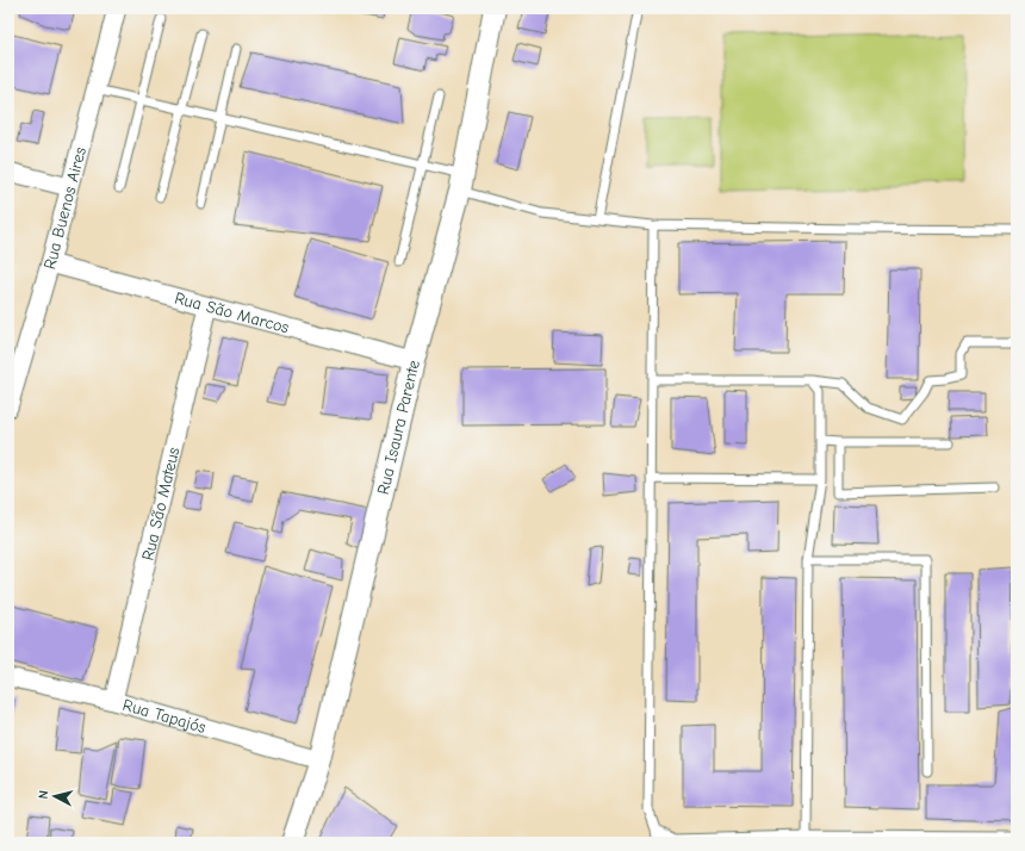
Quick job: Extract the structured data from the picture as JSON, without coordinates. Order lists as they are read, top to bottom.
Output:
{
  "streets": {
    "street": [
      "Rua Buenos Aires",
      "Rua São Marcos",
      "Rua Isaura Parente",
      "Rua São Mateus",
      "Rua Tapajós"
    ]
  },
  "crossings": [
    ["Rua Buenos Aires", "Rua São Marcos"],
    ["Rua São Marcos", "Rua Isaura Parente"],
    ["Rua São Marcos", "Rua São Mateus"],
    ["Rua Isaura Parente", "Rua Tapajós"],
    ["Rua São Mateus", "Rua Tapajós"]
  ],
  "north": "left"
}
